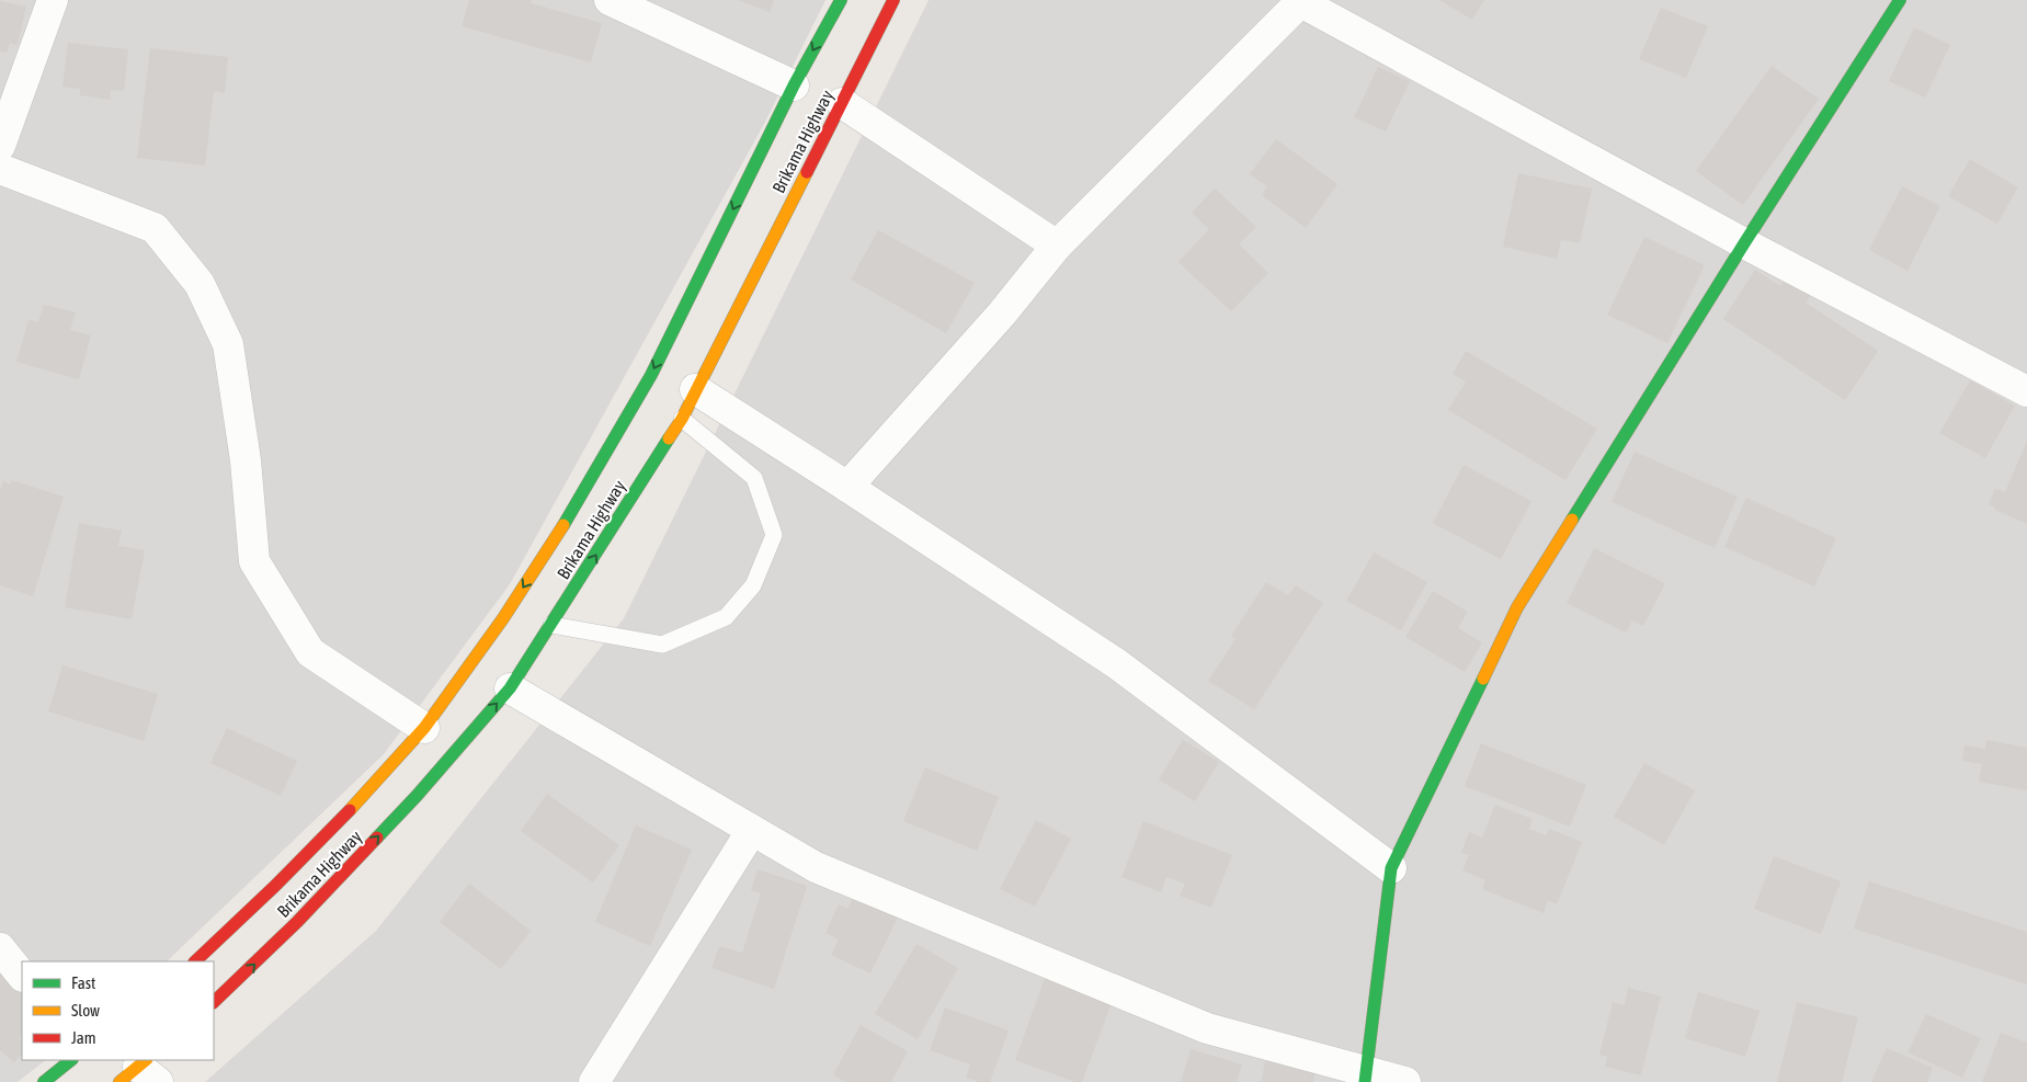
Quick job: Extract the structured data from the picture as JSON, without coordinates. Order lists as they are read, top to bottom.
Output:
{
  "streets": {
    "main road": ["Brikama Highway"]
  },
  "legend": ["Fast", "Slow", "Jam"]
}
